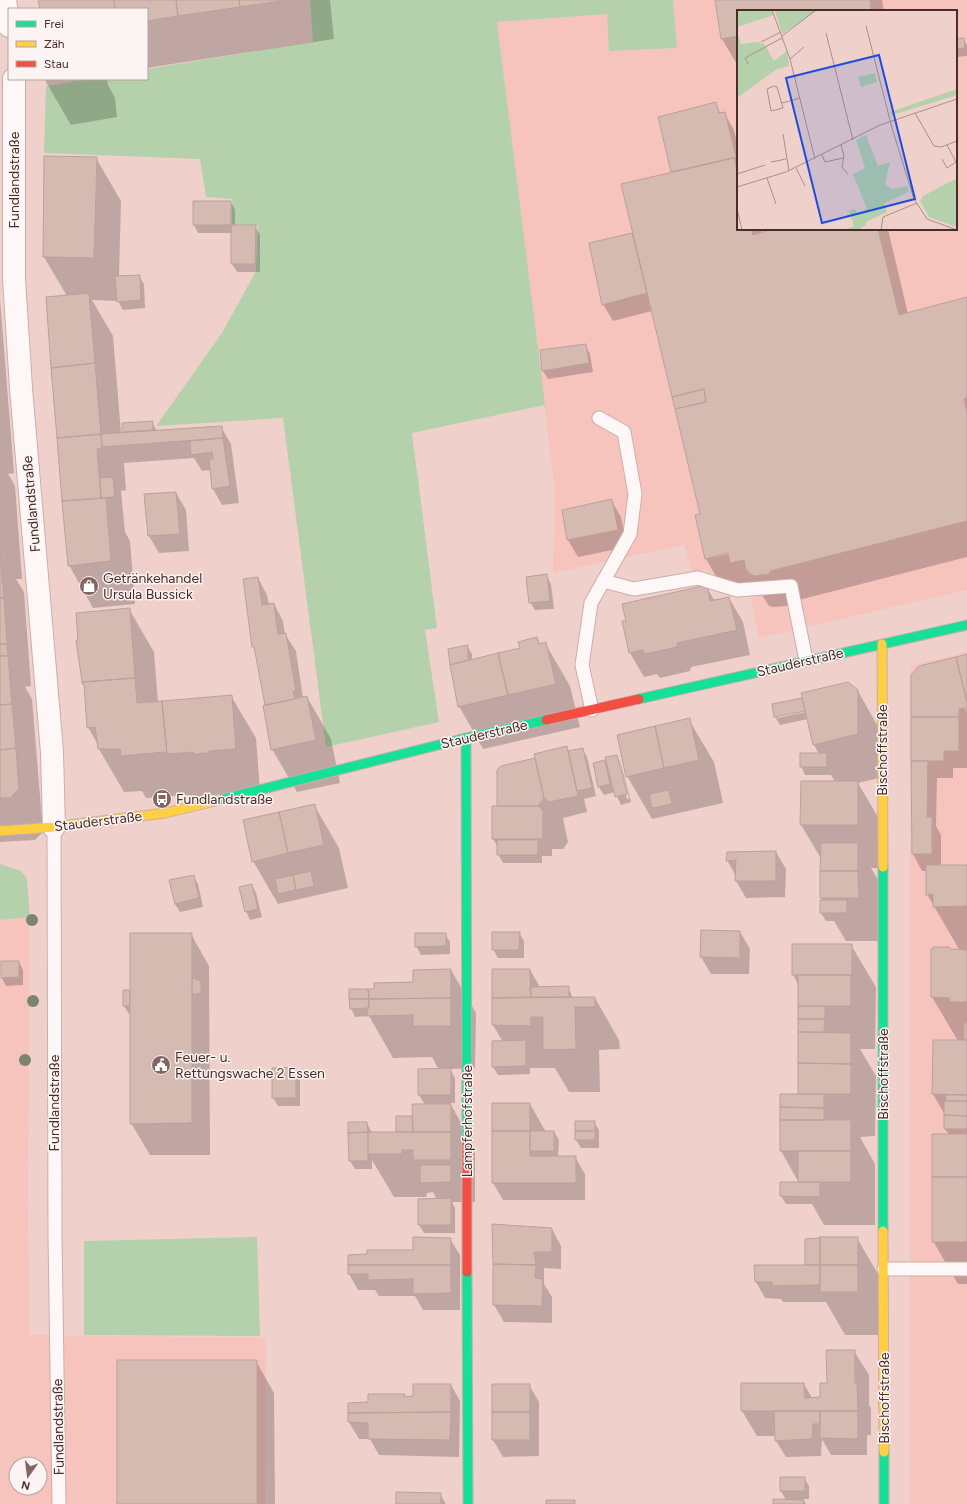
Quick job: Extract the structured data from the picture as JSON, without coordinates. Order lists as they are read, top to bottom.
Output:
{
  "streets": {
    "street": [
      "Fundlandstraße",
      "Stauderstraße",
      "Bischoffstraße",
      "Lampferhofstraße"
    ]
  },
  "crossings": [
    ["Fundlandstraße", "Stauderstraße"],
    ["Stauderstraße", "Bischoffstraße"],
    ["Stauderstraße", "Lampferhofstraße"]
  ],
  "places": {
    "shop": ["Getränkehandel Ursula Bussick"],
    "bus stop": ["Fundlandstraße"],
    "public building": ["Feuer- u. Rettungswache 2 Essen"]
  },
  "legend": ["Frei", "Zäh", "Stau"],
  "north": "bottom"
}
